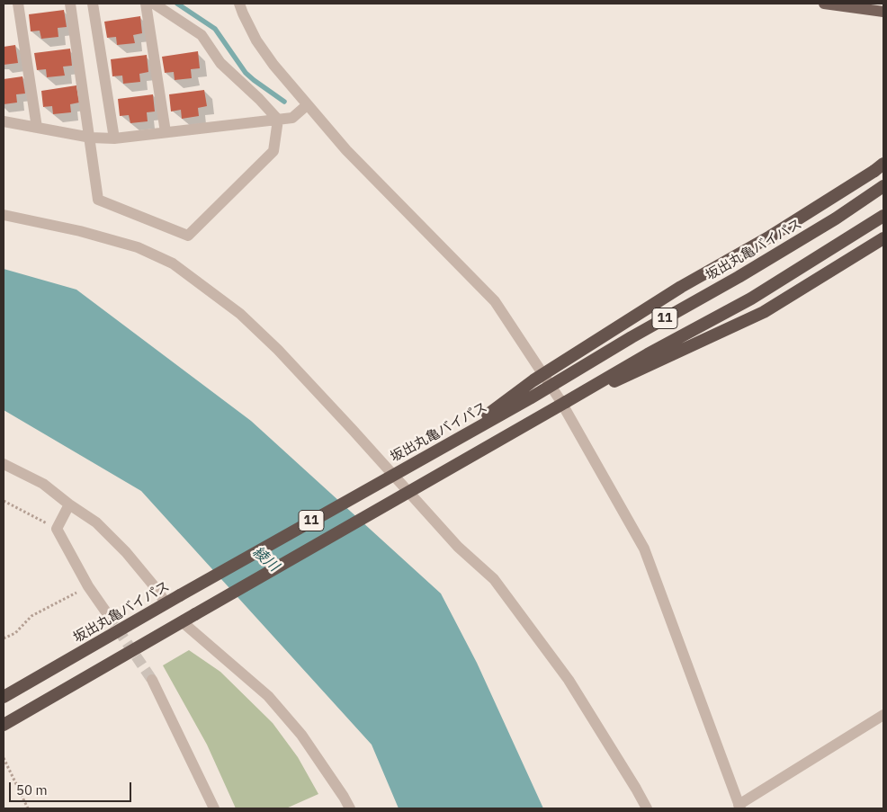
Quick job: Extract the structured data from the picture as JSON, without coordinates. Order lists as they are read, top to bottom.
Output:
{
  "streets": {
    "highway": ["坂出丸亀バイパス", "11"]
  },
  "water": ["綾川"],
  "scale_bar": "50 m"
}
